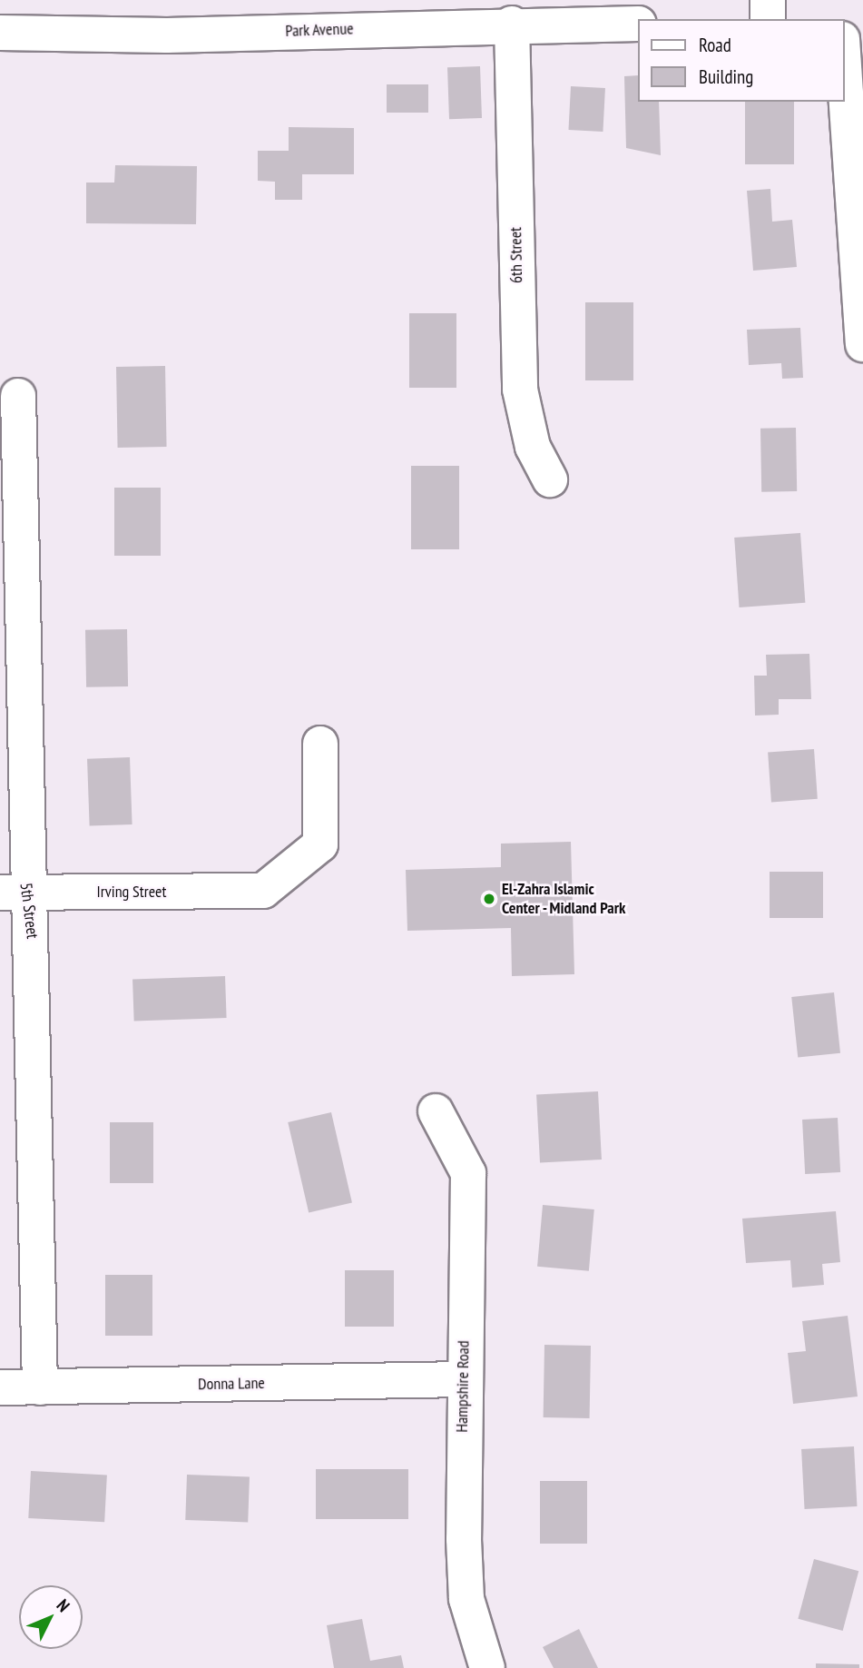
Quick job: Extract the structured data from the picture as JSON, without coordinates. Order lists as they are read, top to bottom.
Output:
{
  "streets": {
    "street": [
      "Park Avenue",
      "6th Street",
      "Irving Street",
      "5th Street",
      "Donna Lane",
      "Hampshire Road"
    ]
  },
  "crossings": [
    ["Park Avenue", "6th Street"],
    ["Irving Street", "5th Street"],
    ["5th Street", "Donna Lane"],
    ["Donna Lane", "Hampshire Road"]
  ],
  "places": ["El-Zahra Islamic Center - Midland Park"],
  "legend": ["Road", "Building"],
  "north": "top right"
}
